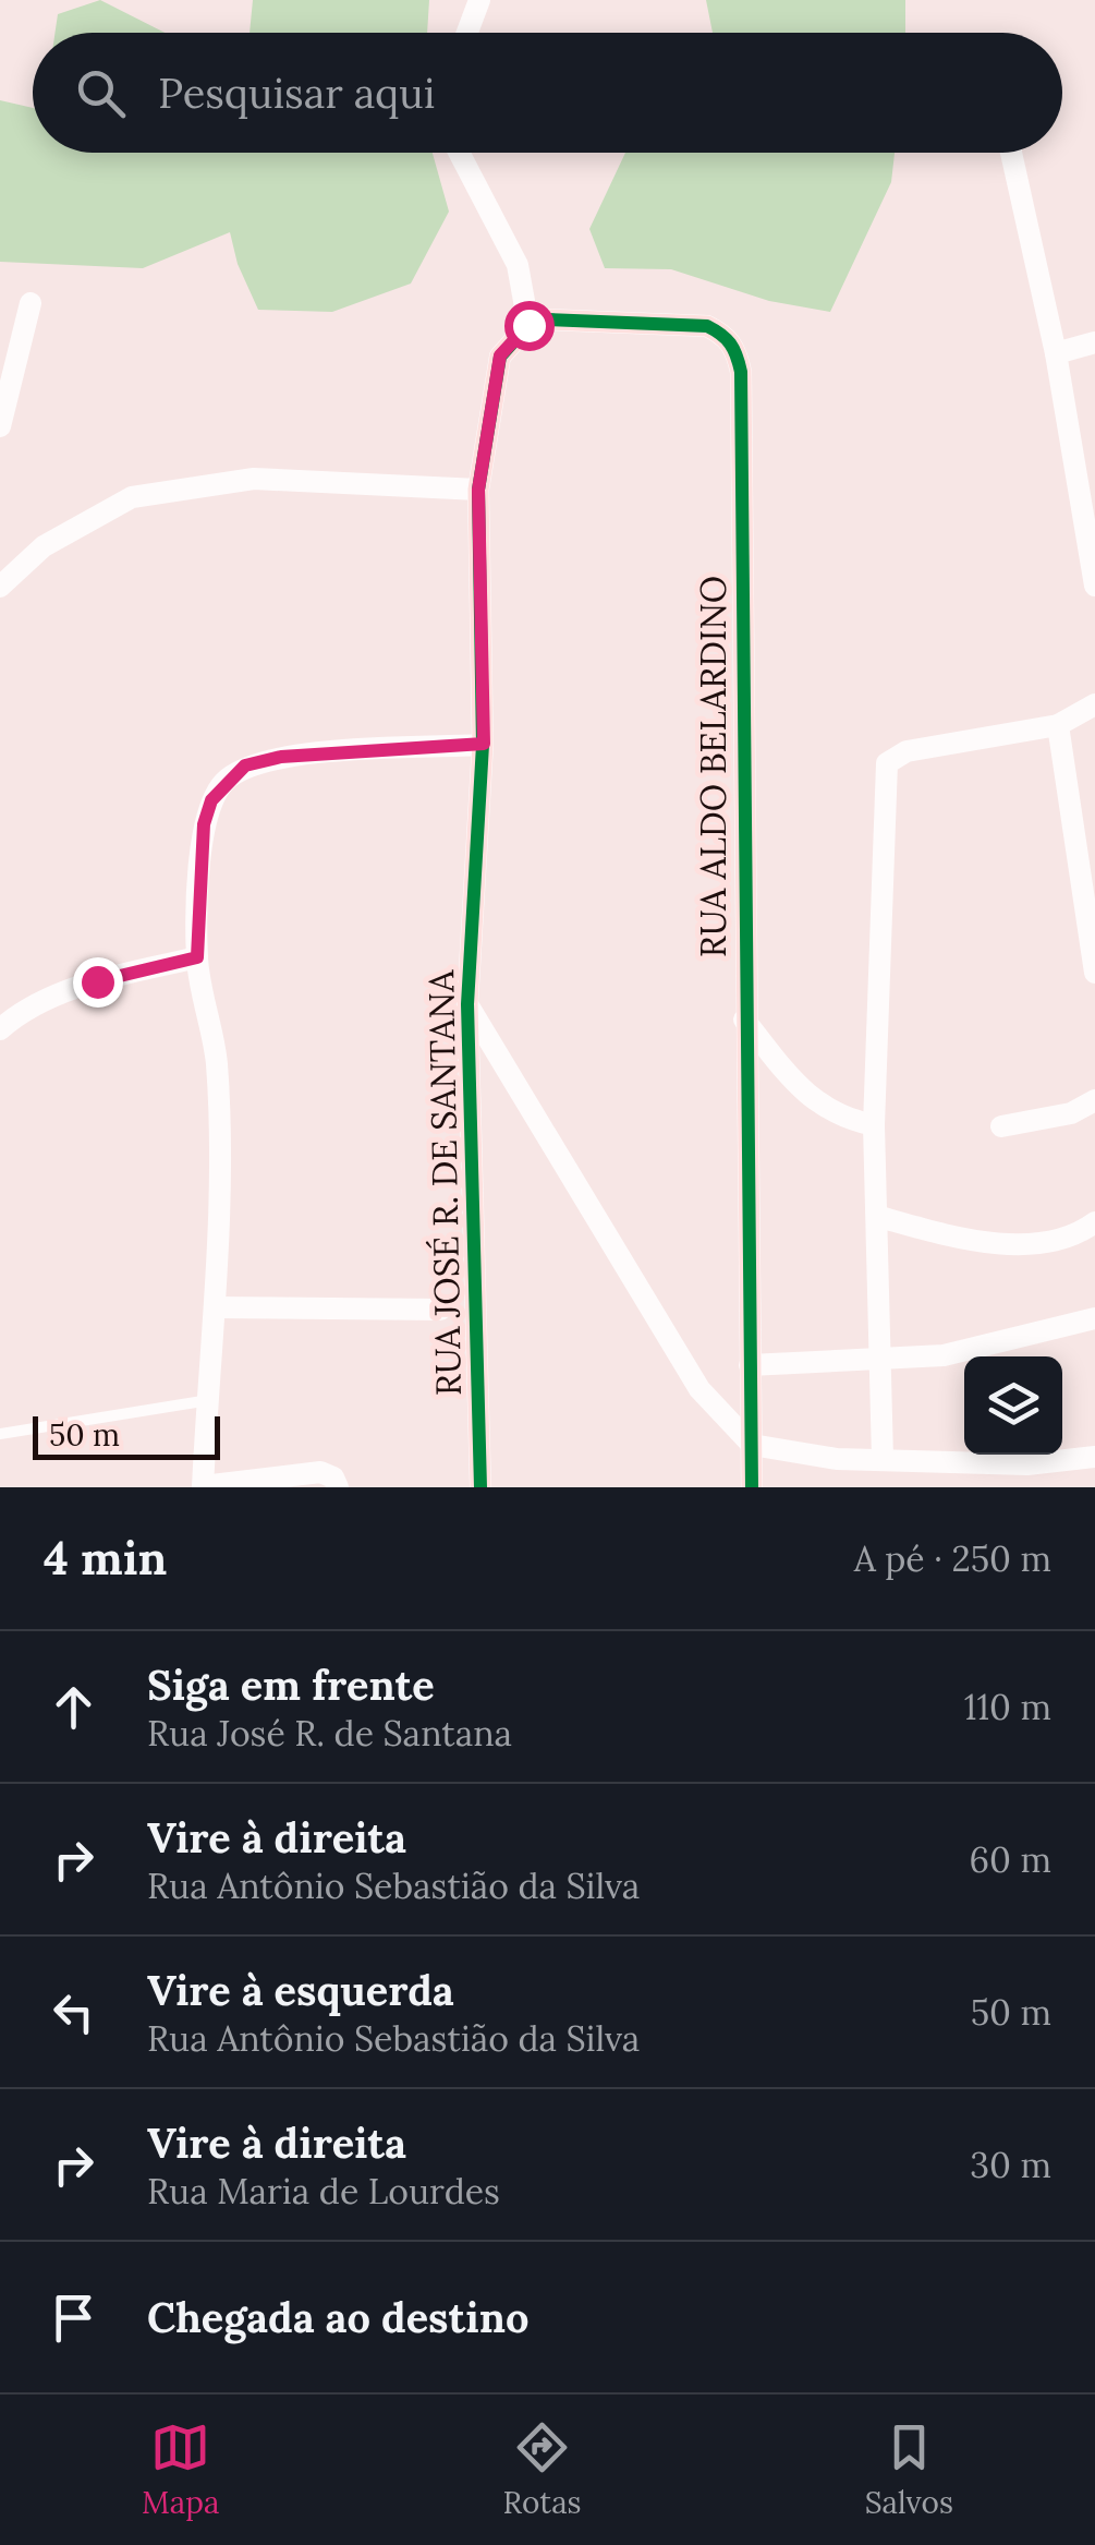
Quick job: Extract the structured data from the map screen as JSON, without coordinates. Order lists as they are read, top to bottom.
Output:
{
  "streets": {
    "street": ["RUA ALDO BELARDINO", "RUA JOSÉ R. DE SANTANA"]
  },
  "crossings": [
    ["RUA ALDO BELARDINO", "RUA JOSÉ R. DE SANTANA"]
  ],
  "scale_bar": "50 m",
  "page": {
    "search": "Pesquisar aqui",
    "scale": "50 m",
    "heading": ["4 min", "A pé · 250 m"],
    "list": [
      ["Siga em frente", "Rua José R. de Santana", "110 m"],
      ["Vire à direita", "Rua Antônio Sebastião da Silva", "60 m"],
      ["Vire à esquerda", "Rua Antônio Sebastião da Silva", "50 m"],
      ["Vire à direita", "Rua Maria de Lourdes", "30 m"],
      "Chegada ao destino"
    ],
    "nav": ["Mapa", "Rotas", "Salvos"]
  }
}
